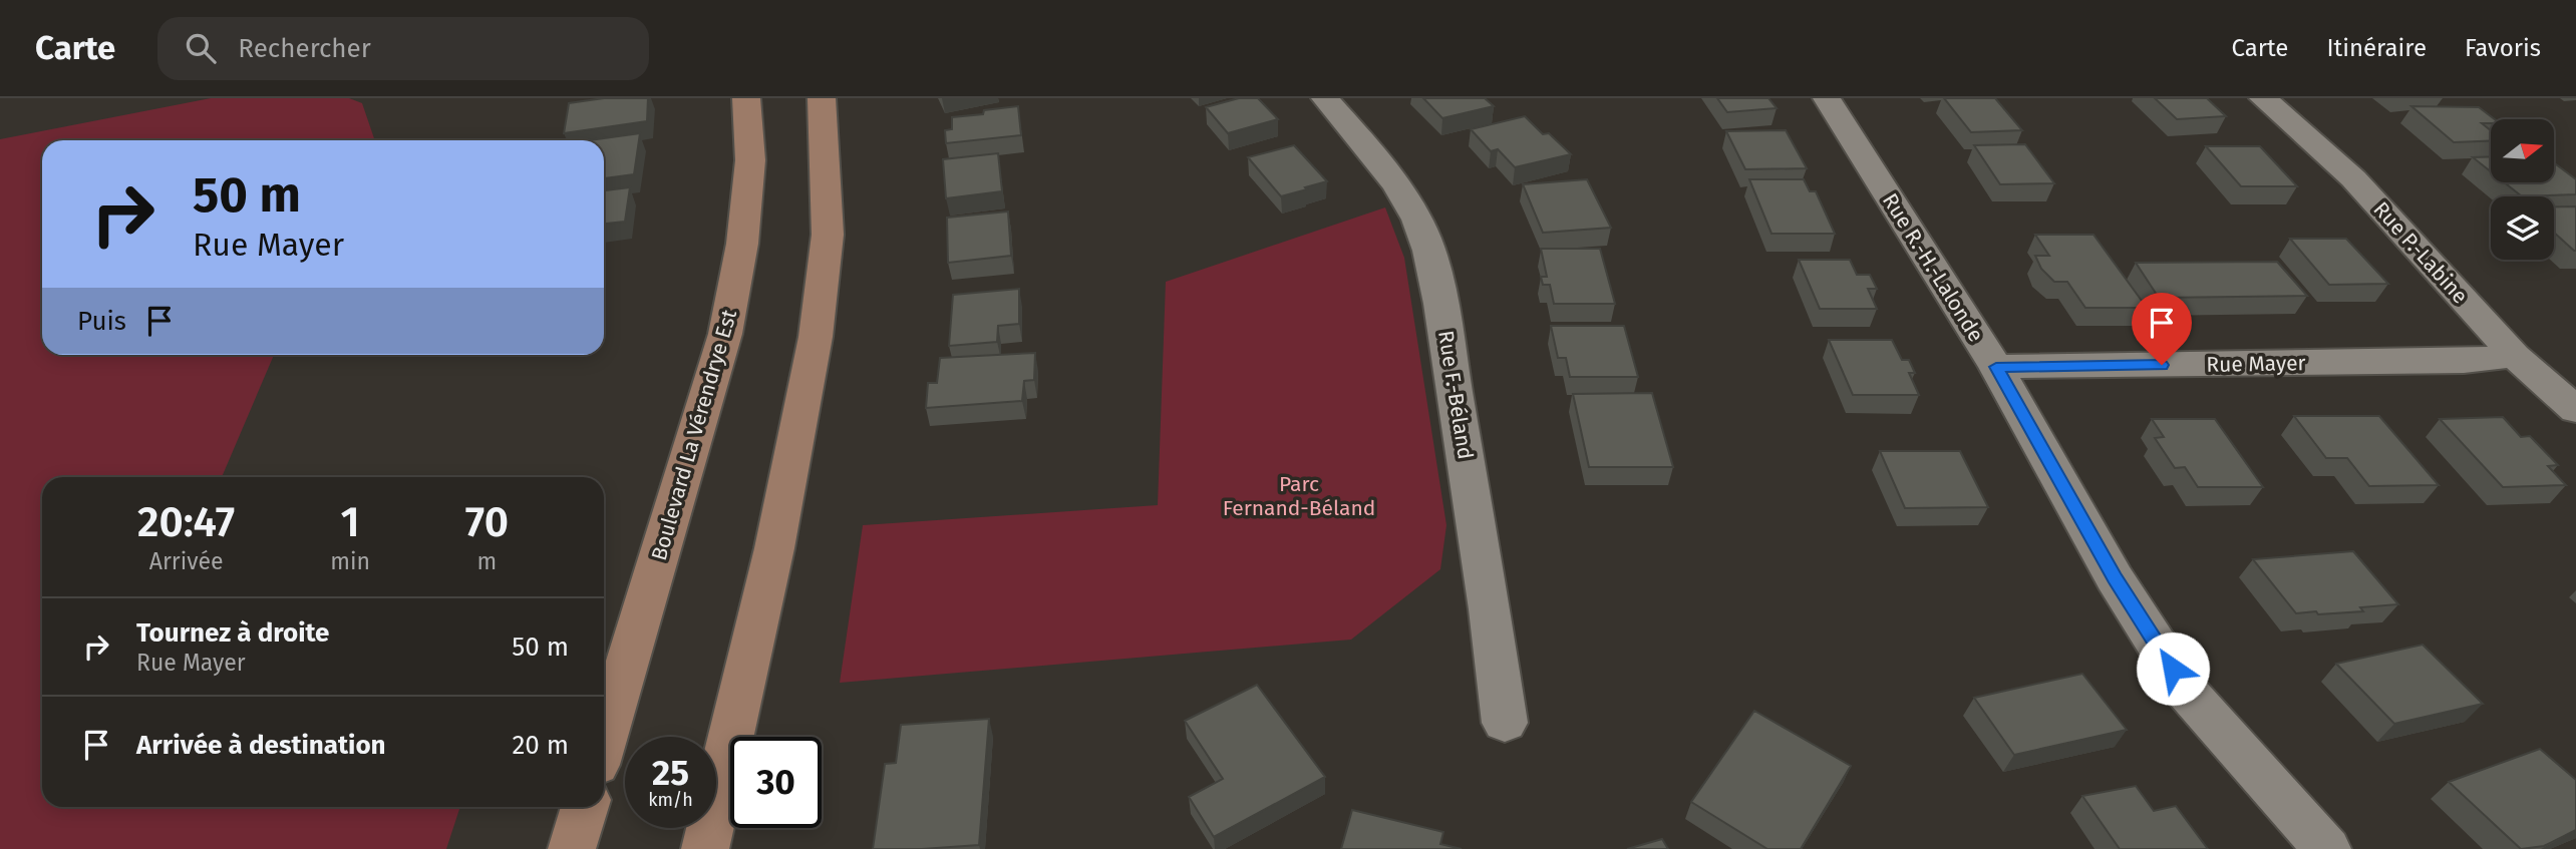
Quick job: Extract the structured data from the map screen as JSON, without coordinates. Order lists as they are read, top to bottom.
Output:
{
  "streets": {
    "main road": ["Boulevard La Vérendrye Est"],
    "street": [
      "Rue P.-Labine",
      "Rue R.-H.-Lalonde",
      "Rue Mayer",
      "Rue F.-Béland"
    ]
  },
  "crossings": [
    ["Rue P.-Labine", "Rue Mayer"],
    ["Rue R.-H.-Lalonde", "Rue Mayer"]
  ],
  "parks": ["Parc Fernand-Béland"],
  "north": "right",
  "page": {
    "header": "Carte",
    "search": "Rechercher",
    "nav": ["Carte", "Itinéraire", "Favoris"],
    "turn": ["50 m", "Rue Mayer"],
    "then": "Puis",
    "eta": [
      "20:47",
      "Arrivée",
      "1",
      "min",
      "70",
      "m"
    ],
    "list": [
      {
        "name": "Tournez à droite",
        "note": "Rue Mayer",
        "value": "50 m"
      },
      {
        "name": "Arrivée à destination",
        "value": "20 m"
      }
    ],
    "speed": "25 km/h",
    "limit": "30"
  }
}
